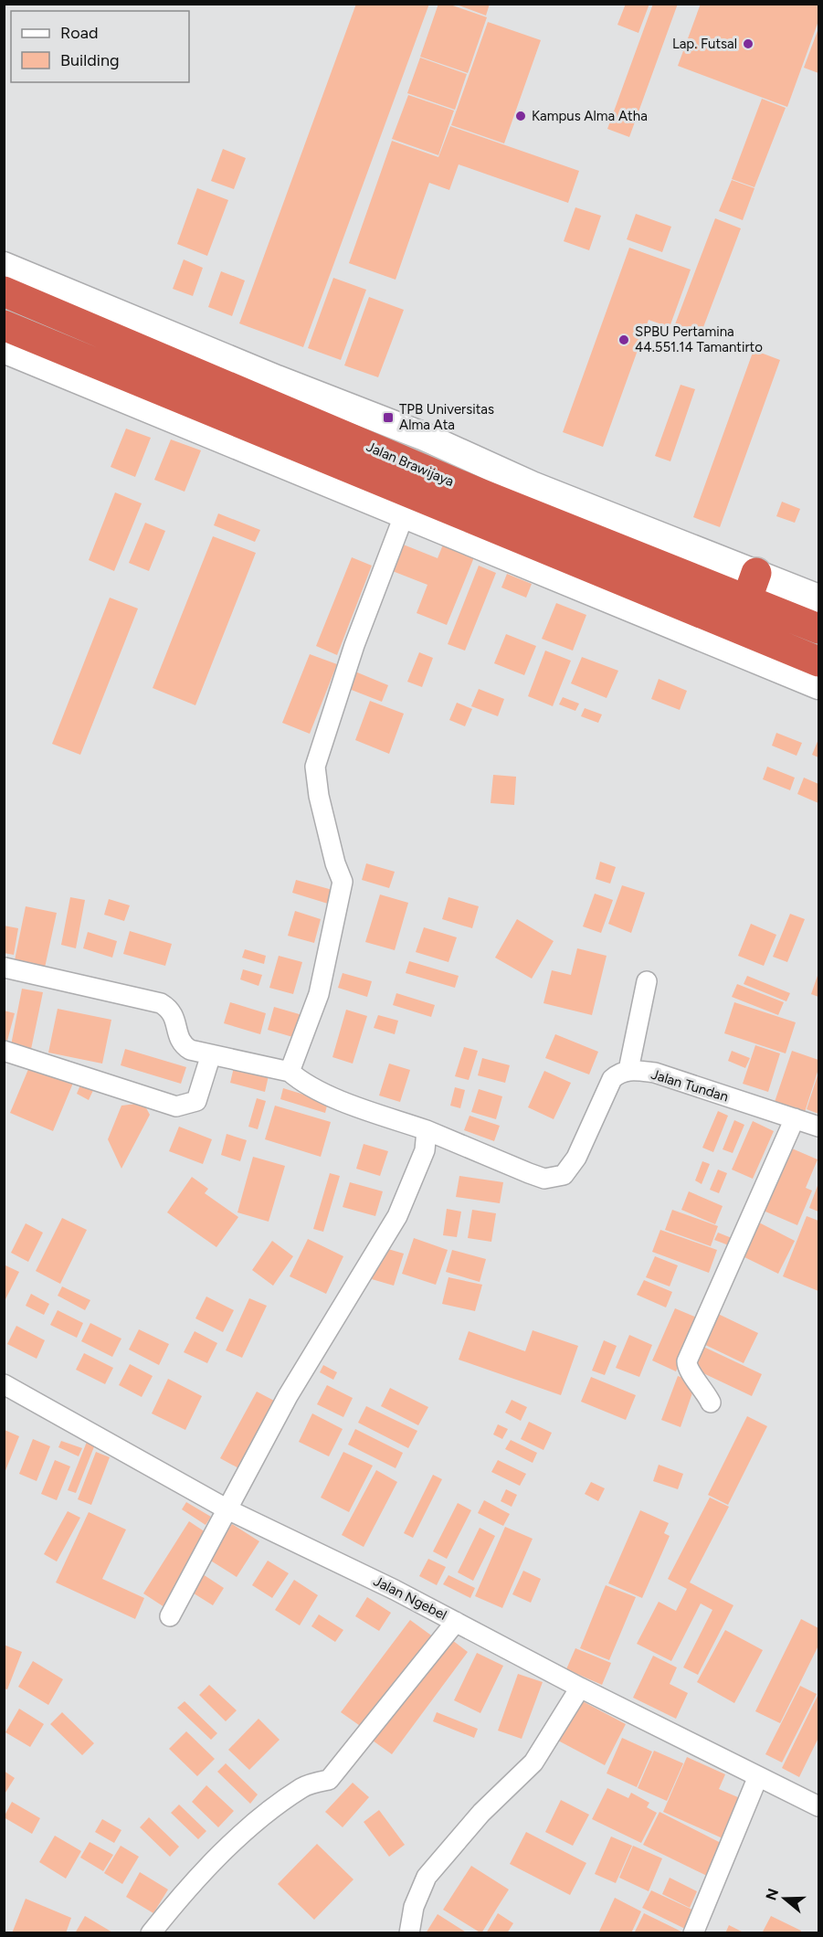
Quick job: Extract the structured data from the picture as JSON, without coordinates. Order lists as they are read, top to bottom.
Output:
{
  "streets": {
    "highway": ["Jalan Brawijaya"],
    "street": ["Jalan Tundan", "Jalan Ngebel"]
  },
  "places": {
    "other": ["Lap. Futsal", "Kampus Alma Atha", "SPBU Pertamina 44.551.14 Tamantirto"],
    "transit": ["TPB Universitas Alma Ata"]
  },
  "legend": ["Road", "Building"],
  "north": "left"
}
